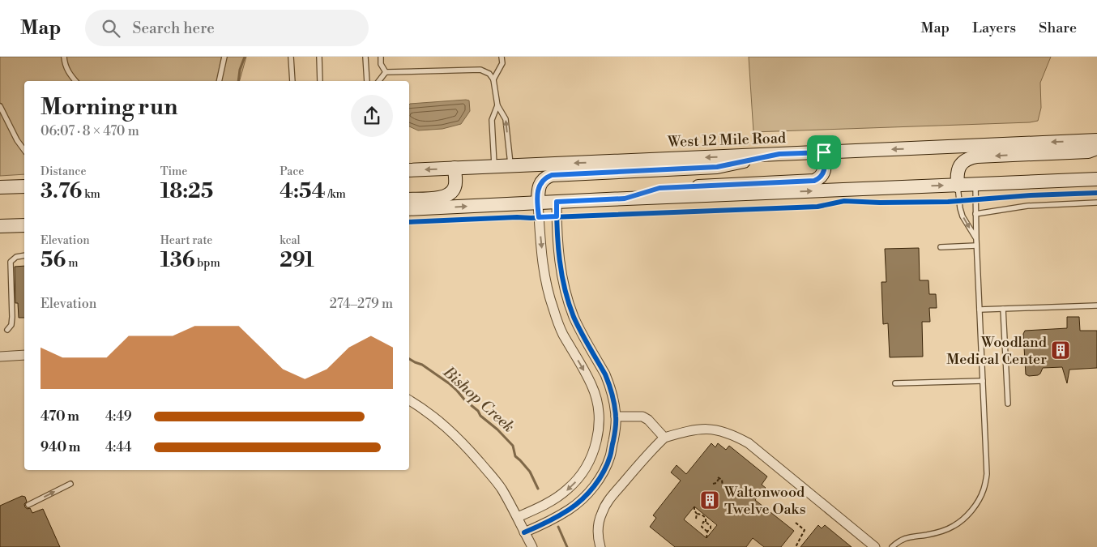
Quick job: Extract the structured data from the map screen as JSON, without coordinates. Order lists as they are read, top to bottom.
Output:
{
  "streets": {
    "main road": ["West 12 Mile Road"]
  },
  "water": ["Bishop Creek"],
  "places": {
    "building": ["Woodland Medical Center", "Waltonwood Twelve Oaks"]
  },
  "page": {
    "header": "Map",
    "search": "Search here",
    "nav": ["Map", "Layers", "Share"],
    "heading": ["Morning run", "06:07 · 8 × 470 m"],
    "stats": [
      ["Distance", "3.76 km"],
      ["Time", "18:25"],
      ["Pace", "4:54 /km"],
      ["Elevation", "56 m"],
      ["Heart rate", "136 bpm"],
      ["kcal", "291"]
    ],
    "chart": ["Elevation", "274–279 m"],
    "list": [
      {
        "name": "470 m",
        "note": "4:49"
      },
      {
        "name": "940 m",
        "note": "4:44"
      }
    ]
  }
}
